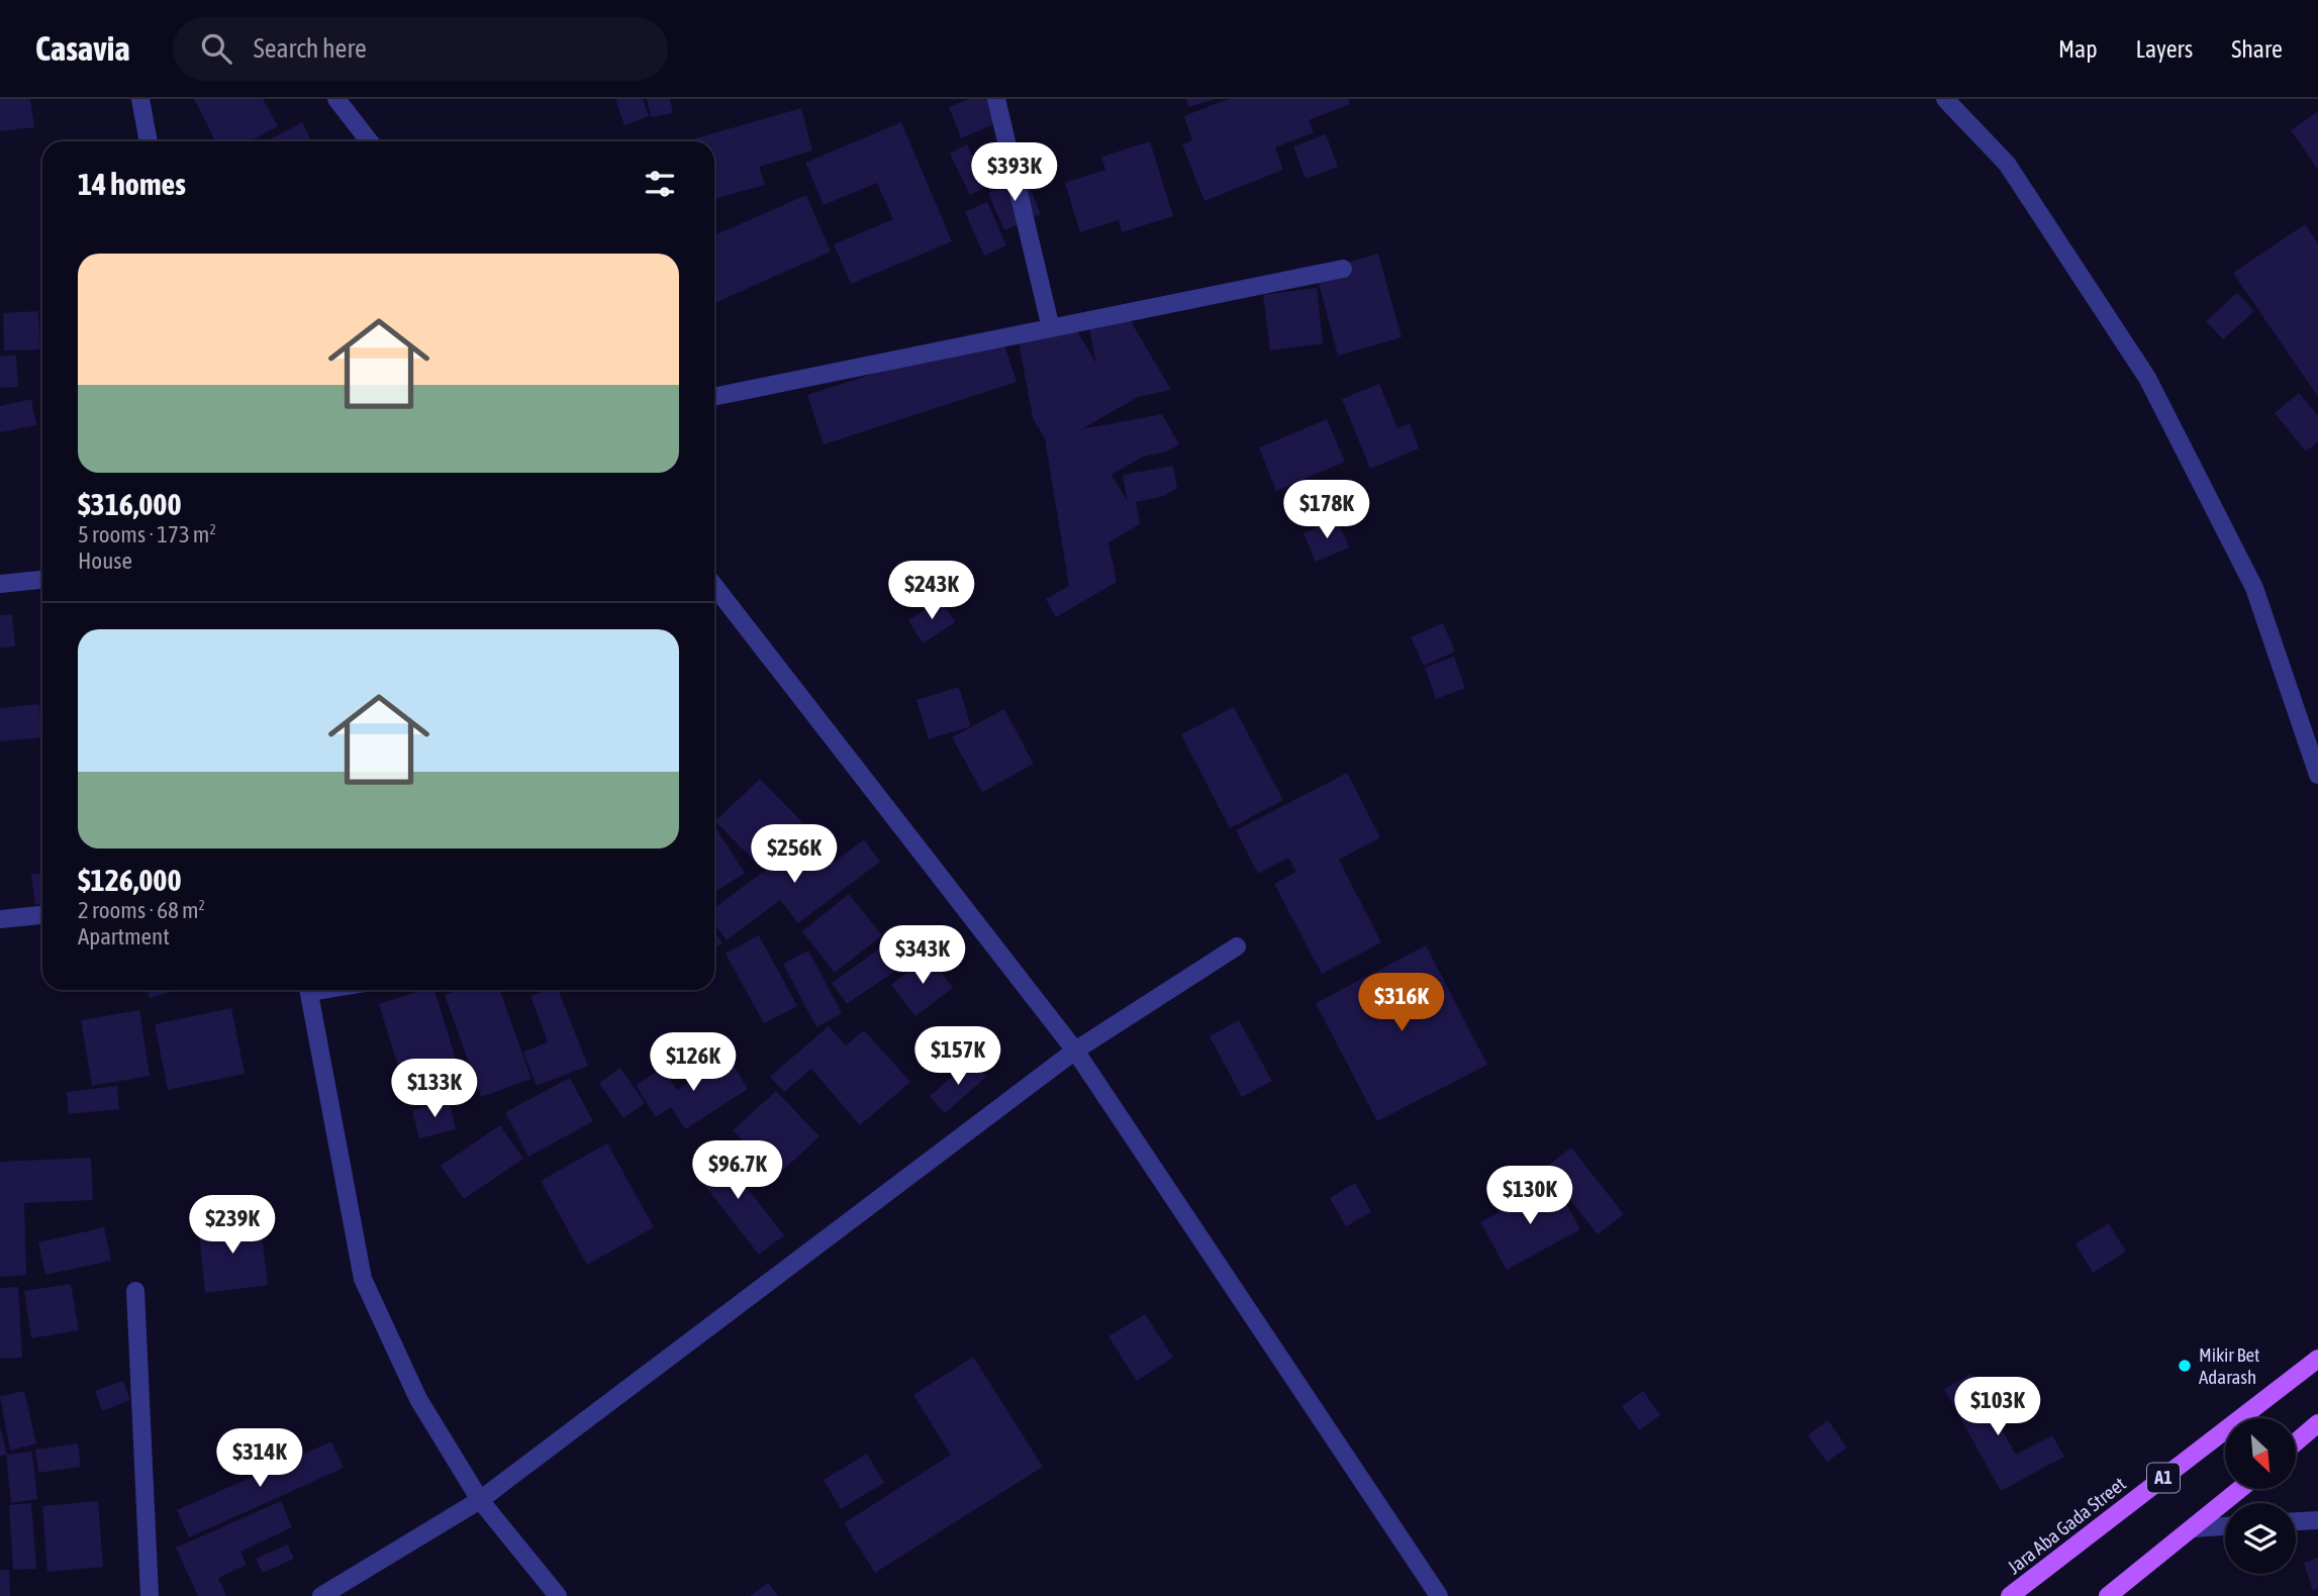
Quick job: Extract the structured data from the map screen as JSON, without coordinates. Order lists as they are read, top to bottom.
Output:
{
  "streets": {
    "main road": ["A1", "Jara Aba Gada Street"]
  },
  "places": ["Mikir Bet Adarash"],
  "north": "bottom right",
  "page": {
    "header": "Casavia",
    "search": "Search here",
    "nav": ["Map", "Layers", "Share"],
    "heading": "14 homes",
    "price": [
      "$393K",
      "$178K",
      "$243K",
      "$256K",
      "$343K",
      "$316K",
      "$157K",
      "$126K",
      "$133K",
      "$96.7K",
      "$130K",
      "$239K",
      "$103K",
      "$314K"
    ],
    "list": [
      {
        "name": "$316,000",
        "note": "5 rooms · 173 m² · House"
      },
      {
        "name": "$126,000",
        "note": "2 rooms · 68 m² · Apartment"
      }
    ]
  }
}
